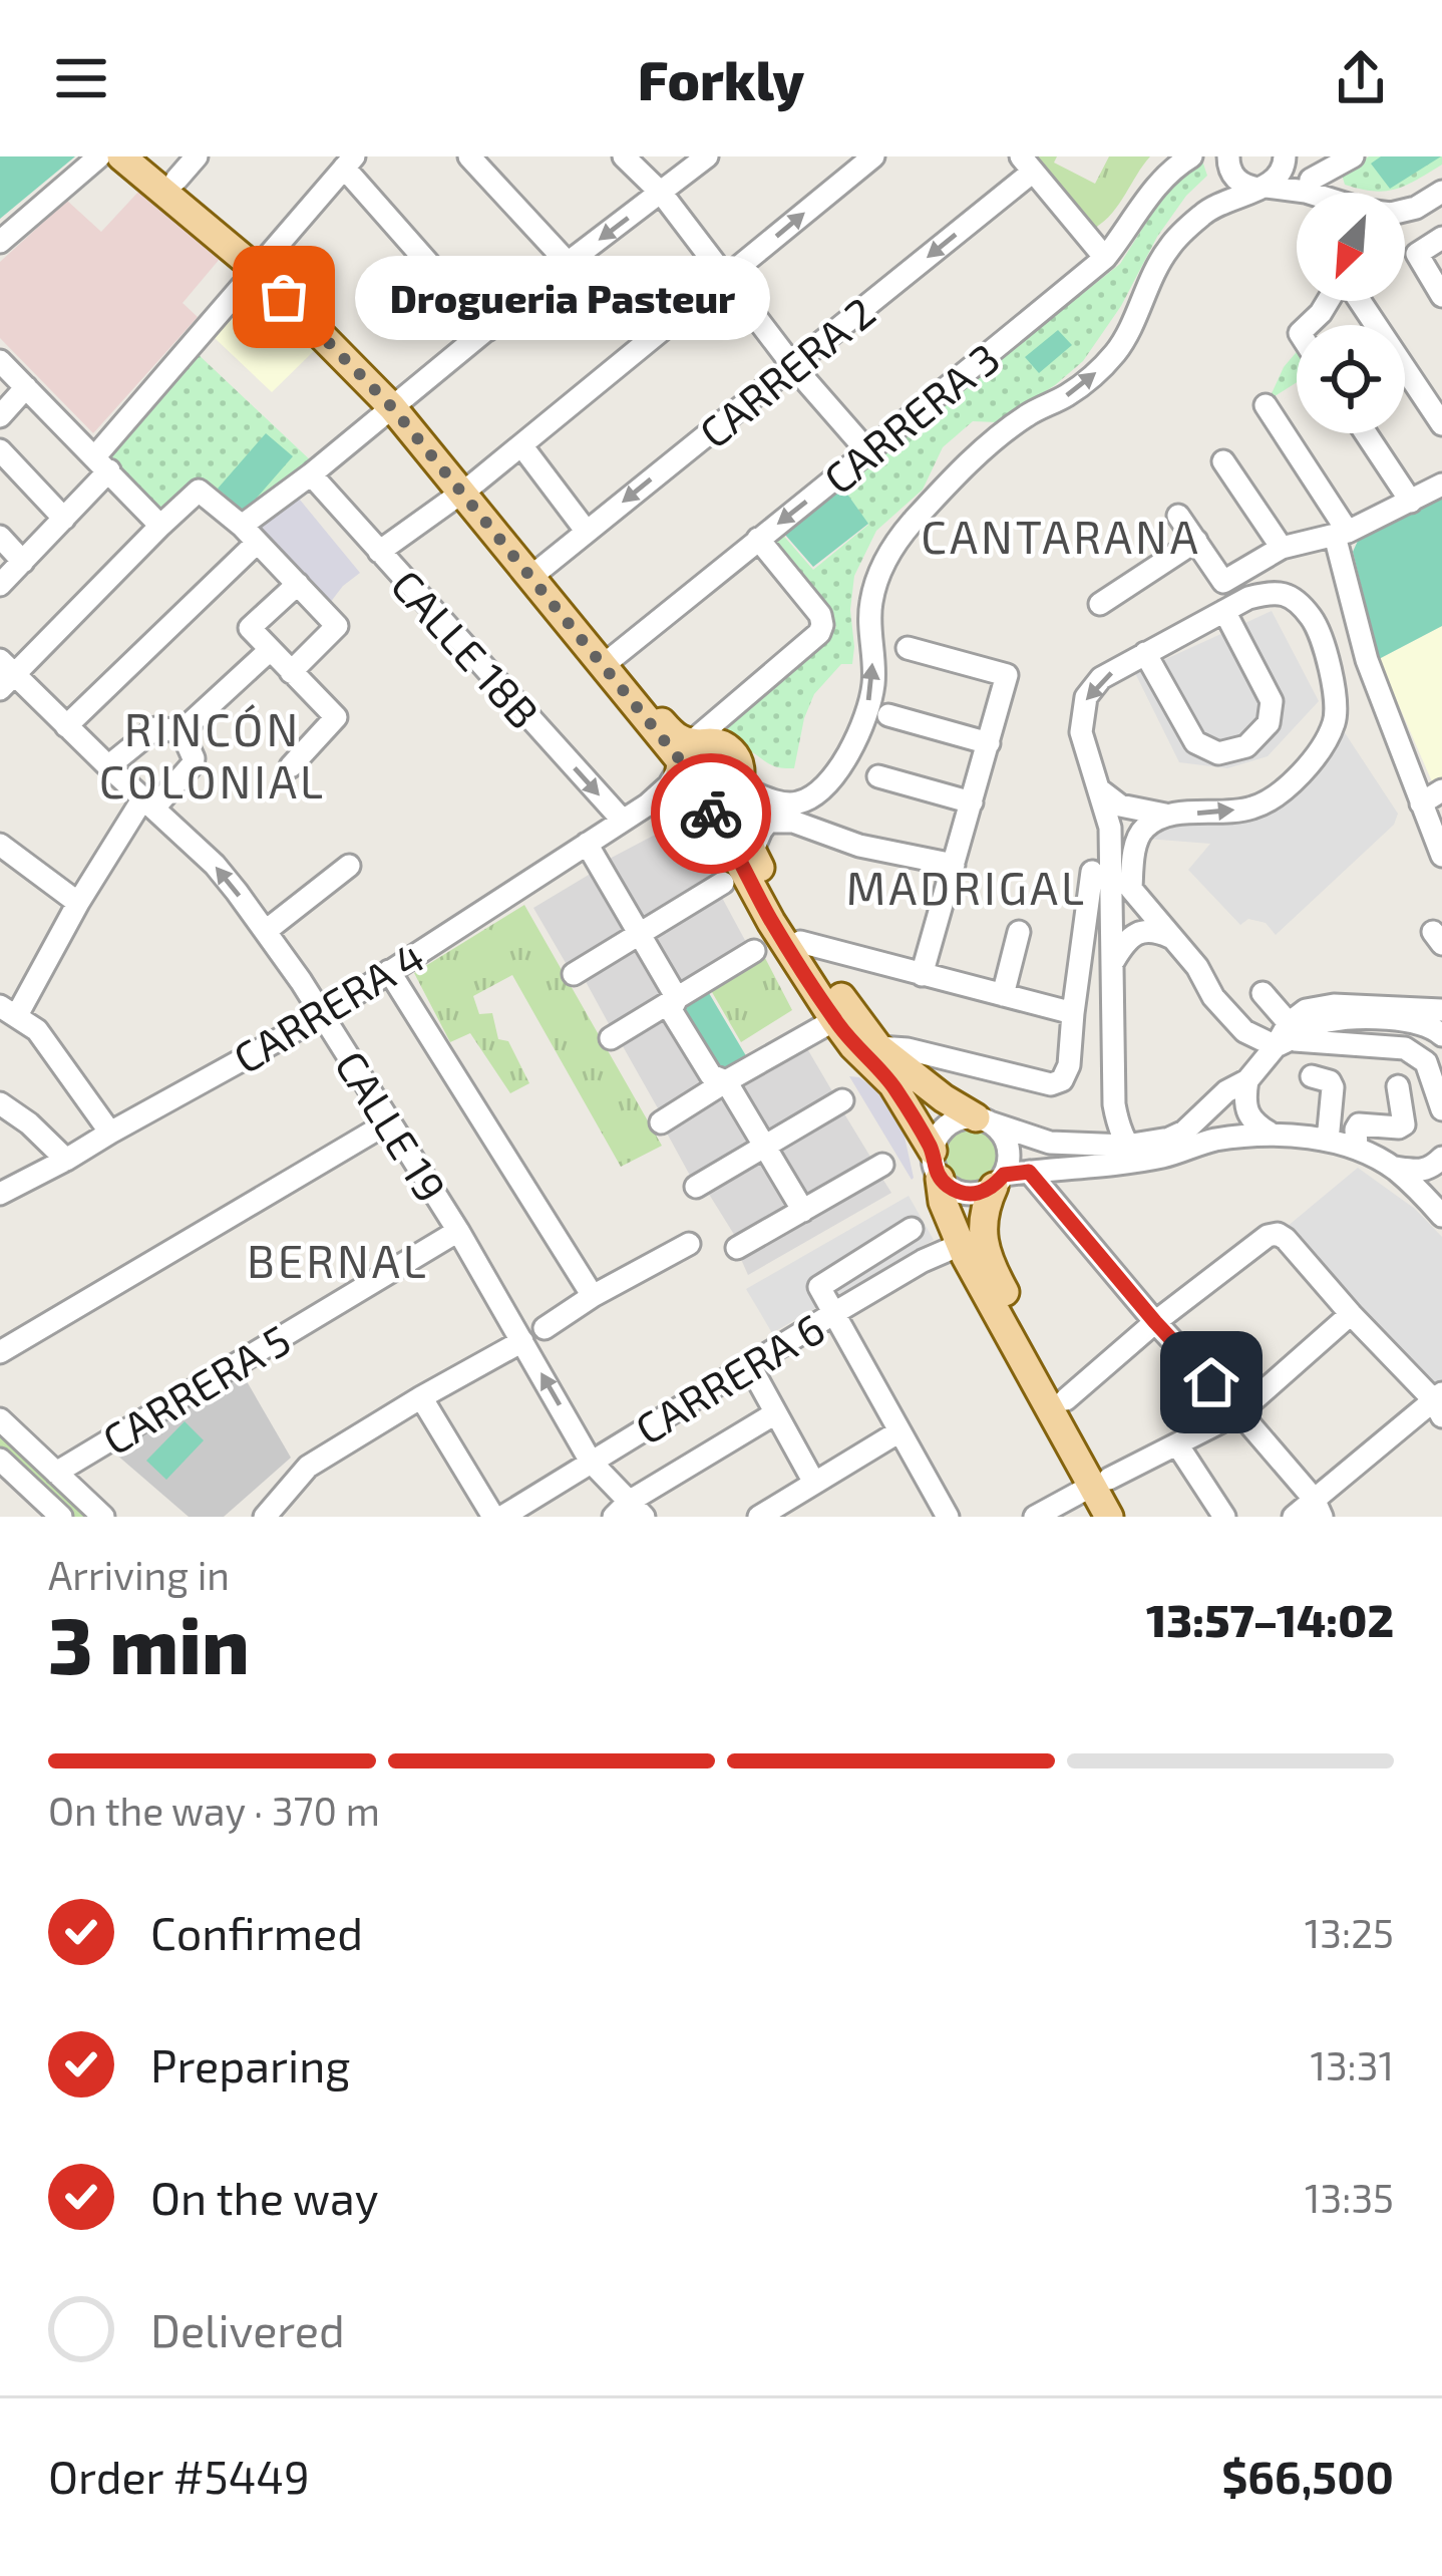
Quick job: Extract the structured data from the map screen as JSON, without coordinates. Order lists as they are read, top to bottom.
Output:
{
  "streets": {
    "street": [
      "CARRERA 2",
      "CARRERA 3",
      "CALLE 18B",
      "CARRERA 4",
      "CALLE 19",
      "CARRERA 6",
      "CARRERA 5"
    ]
  },
  "crossings": [
    ["CARRERA 3", "CARRERA 4"],
    ["CALLE 18B", "CARRERA 4"],
    ["CARRERA 4", "CALLE 19"],
    ["CALLE 19", "CARRERA 6"],
    ["CALLE 19", "CARRERA 5"]
  ],
  "districts": [
    "CANTARANA",
    "RINCÓN COLONIAL",
    "MADRIGAL",
    "BERNAL"
  ],
  "places": ["Drogueria Pasteur"],
  "north": "bottom left",
  "page": {
    "header": "Forkly",
    "bubble": "Drogueria Pasteur",
    "heading": ["3 min", "Arriving in", "13:57–14:02"],
    "panel": ["Order #5449", "$66,500"],
    "bar": "On the way · 370 m",
    "list": [
      ["Confirmed", "13:25"],
      ["Preparing", "13:31"],
      ["On the way", "13:35"],
      "Delivered"
    ]
  }
}
